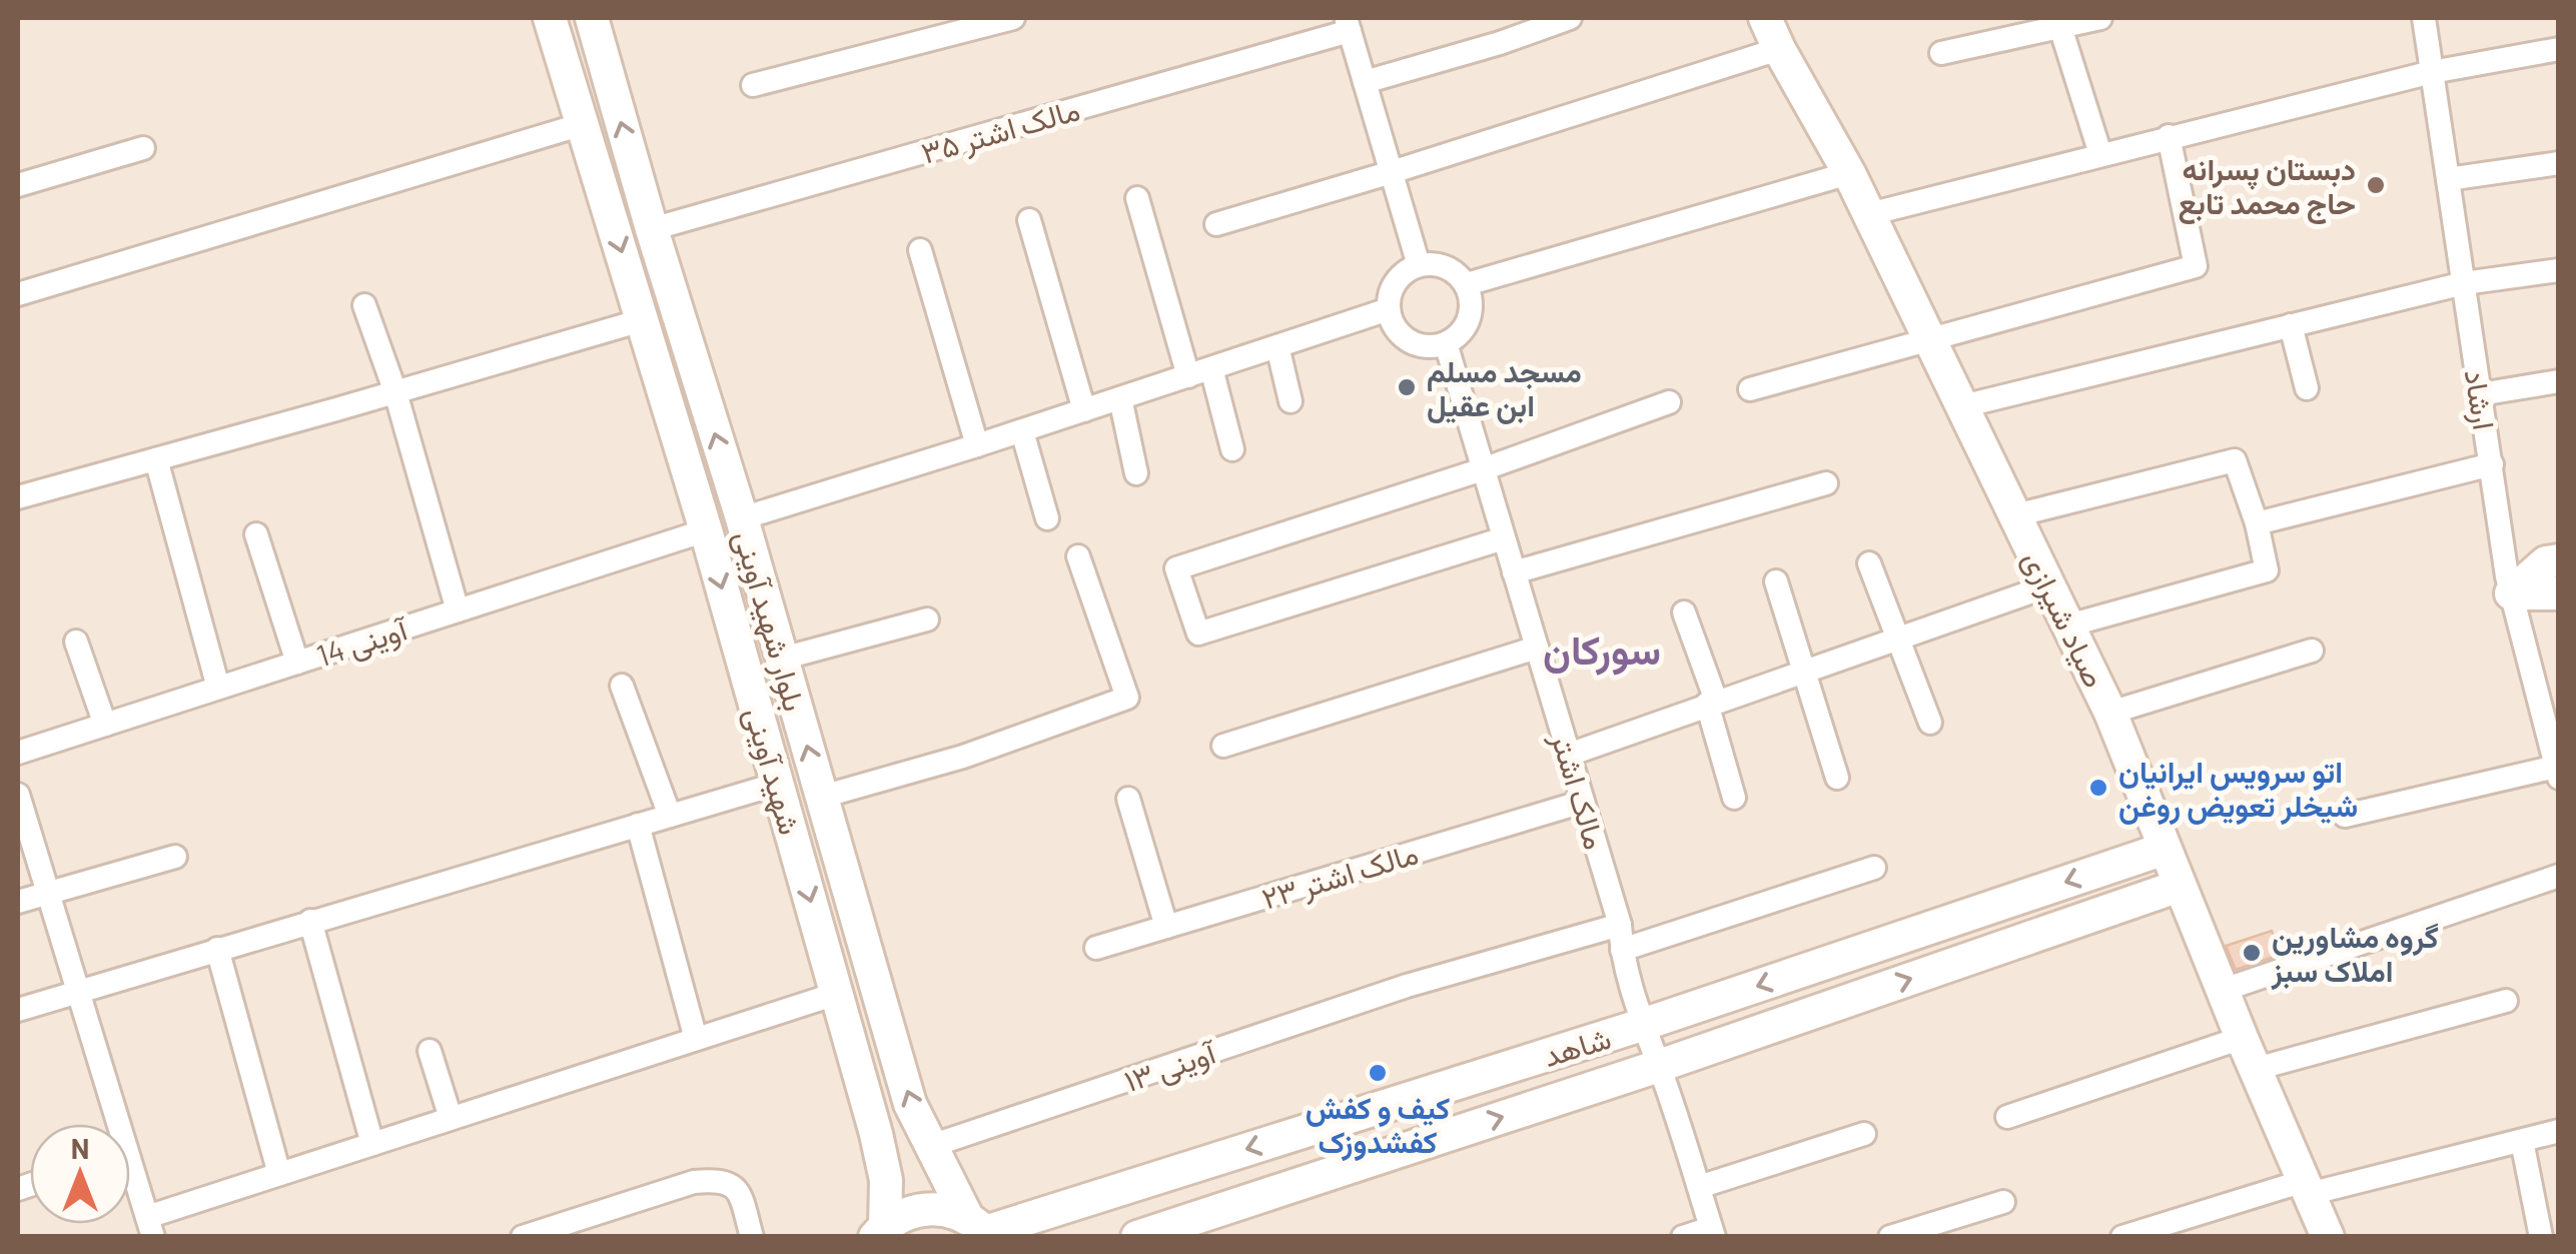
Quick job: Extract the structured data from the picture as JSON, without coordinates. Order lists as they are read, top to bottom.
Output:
{
  "streets": {
    "street": [
      "مالک اشتر ۳۵",
      "ارشاد",
      "صیاد شیرازی",
      "بلوار شهید آوینی",
      "آوینی 14",
      "شهید آوینی",
      "مالک اشتر",
      "مالک اشتر ۲۳",
      "شاهد",
      "آوینی ۱۳"
    ]
  },
  "crossings": [
    ["مالک اشتر ۳۵", "بلوار شهید آوینی"],
    ["صیاد شیرازی", "شاهد"],
    ["بلوار شهید آوینی", "شاهد"],
    ["بلوار شهید آوینی", "آوینی ۱۳"],
    ["آوینی 14", "شهید آوینی"],
    ["مالک اشتر", "مالک اشتر ۲۳"],
    ["مالک اشتر", "شاهد"],
    ["مالک اشتر", "آوینی ۱۳"]
  ],
  "districts": ["سورکان"],
  "places": [
    "دبستان پسرانه حاج محمد تابع",
    "مسجد مسلم ابن عقیل",
    "اتو سرویس ایرانیان شیخلر تعویض روغن",
    "گروه مشاورین املاک سبز",
    "کیف و کفش کفشدوزک"
  ],
  "north": "top"
}
